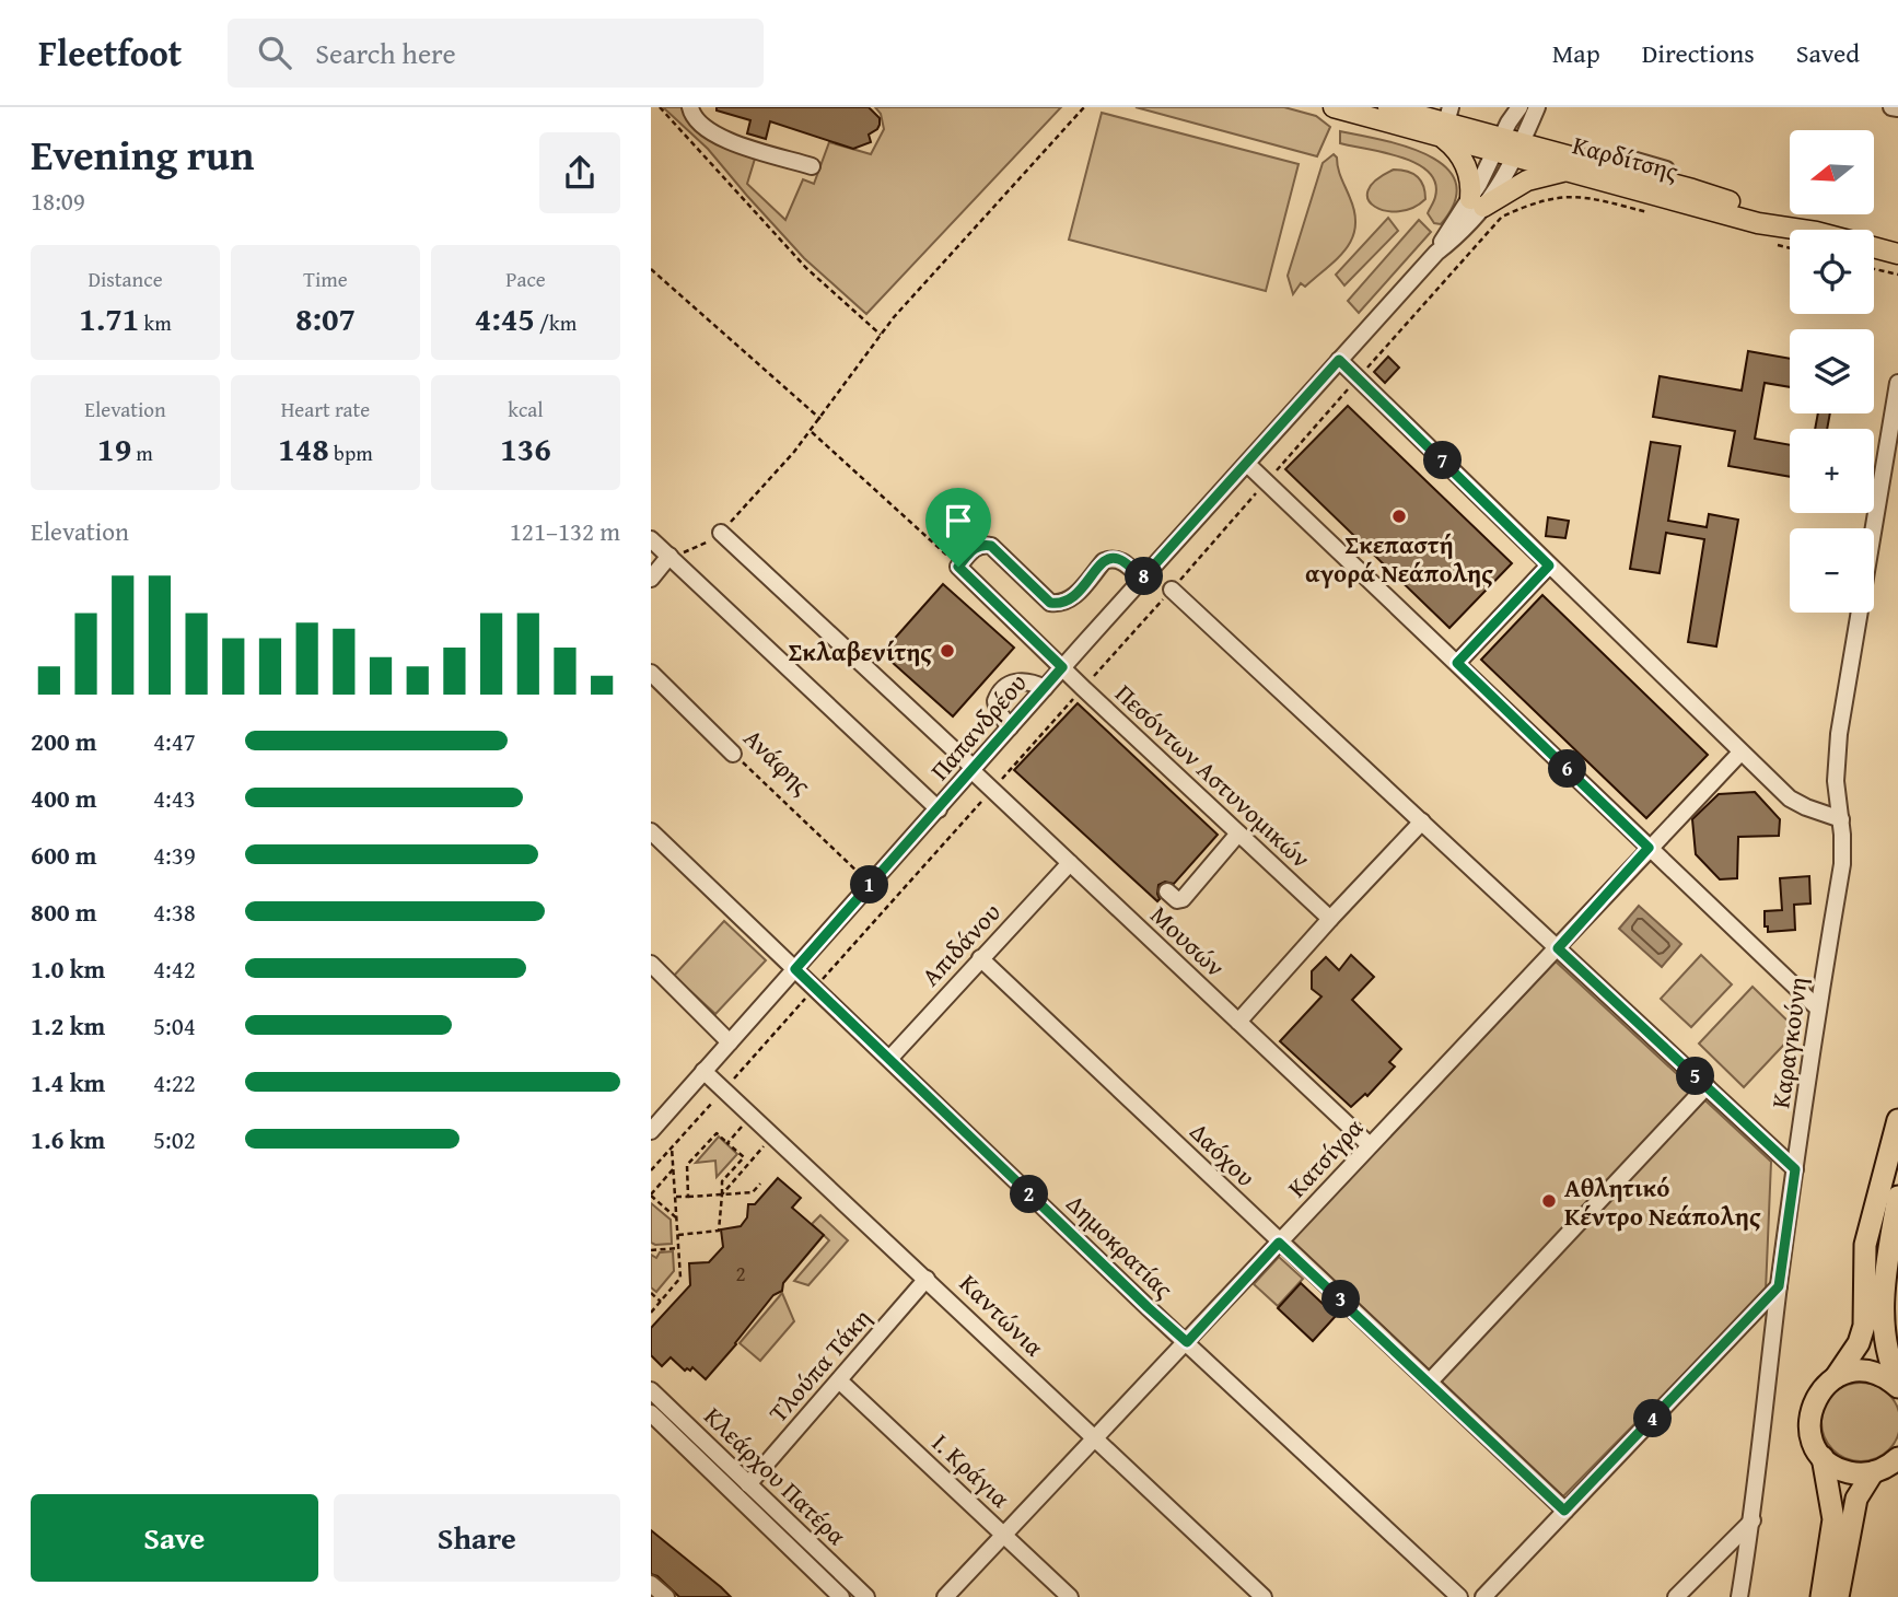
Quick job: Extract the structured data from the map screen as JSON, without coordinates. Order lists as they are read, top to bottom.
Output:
{
  "streets": {
    "main road": ["Καρδίτσης"],
    "street": [
      "Παπανδρέου",
      "Ανάφης",
      "Πεσόντων Αστυνομικών",
      "Μουσών",
      "Απιδάνου",
      "Καραγκούνη",
      "Δαόχου",
      "Κατσίγρα",
      "Δημοκρατίας",
      "Καντώνια",
      "Τλούπα Τάκη",
      "Ι. Κράγια",
      "Κλεάρχου Πατέρα"
    ]
  },
  "crossings": [
    ["Παπανδρέου", "Ανάφης"],
    ["Παπανδρέου", "Πεσόντων Αστυνομικών"],
    ["Παπανδρέου", "Μουσών"],
    ["Παπανδρέου", "Δημοκρατίας"],
    ["Παπανδρέου", "Καντώνια"],
    ["Μουσών", "Απιδάνου"],
    ["Μουσών", "Κατσίγρα"],
    ["Απιδάνου", "Δαόχου"],
    ["Απιδάνου", "Δημοκρατίας"],
    ["Δαόχου", "Κατσίγρα"],
    ["Κατσίγρα", "Δημοκρατίας"],
    ["Κατσίγρα", "Καντώνια"],
    ["Κατσίγρα", "Ι. Κράγια"],
    ["Καντώνια", "Τλούπα Τάκη"],
    ["Τλούπα Τάκη", "Ι. Κράγια"],
    ["Τλούπα Τάκη", "Κλεάρχου Πατέρα"]
  ],
  "places": ["Σκεπαστή αγορά Νεάπολης", "Σκλαβενίτης", "Αθλητικό Κέντρο Νεάπολης"],
  "house_numbers": ["2"],
  "north": "left",
  "page": {
    "header": "Fleetfoot",
    "search": "Search here",
    "nav": ["Map", "Directions", "Saved"],
    "heading": ["Evening run", "18:09"],
    "map_buttons": ["+", "−"],
    "stats": [
      ["Distance", "1.71 km"],
      ["Time", "8:07"],
      ["Pace", "4:45 /km"],
      ["Elevation", "19 m"],
      ["Heart rate", "148 bpm"],
      ["kcal", "136"]
    ],
    "pins": [
      "7",
      "8",
      "6",
      "1",
      "5",
      "2",
      "3",
      "4"
    ],
    "chart": ["Elevation", "121–132 m"],
    "list": [
      {
        "name": "200 m",
        "note": "4:47"
      },
      {
        "name": "400 m",
        "note": "4:43"
      },
      {
        "name": "600 m",
        "note": "4:39"
      },
      {
        "name": "800 m",
        "note": "4:38"
      },
      {
        "name": "1.0 km",
        "note": "4:42"
      },
      {
        "name": "1.2 km",
        "note": "5:04"
      },
      {
        "name": "1.4 km",
        "note": "4:22"
      },
      {
        "name": "1.6 km",
        "note": "5:02"
      }
    ],
    "buttons": ["Save", "Share"]
  }
}
